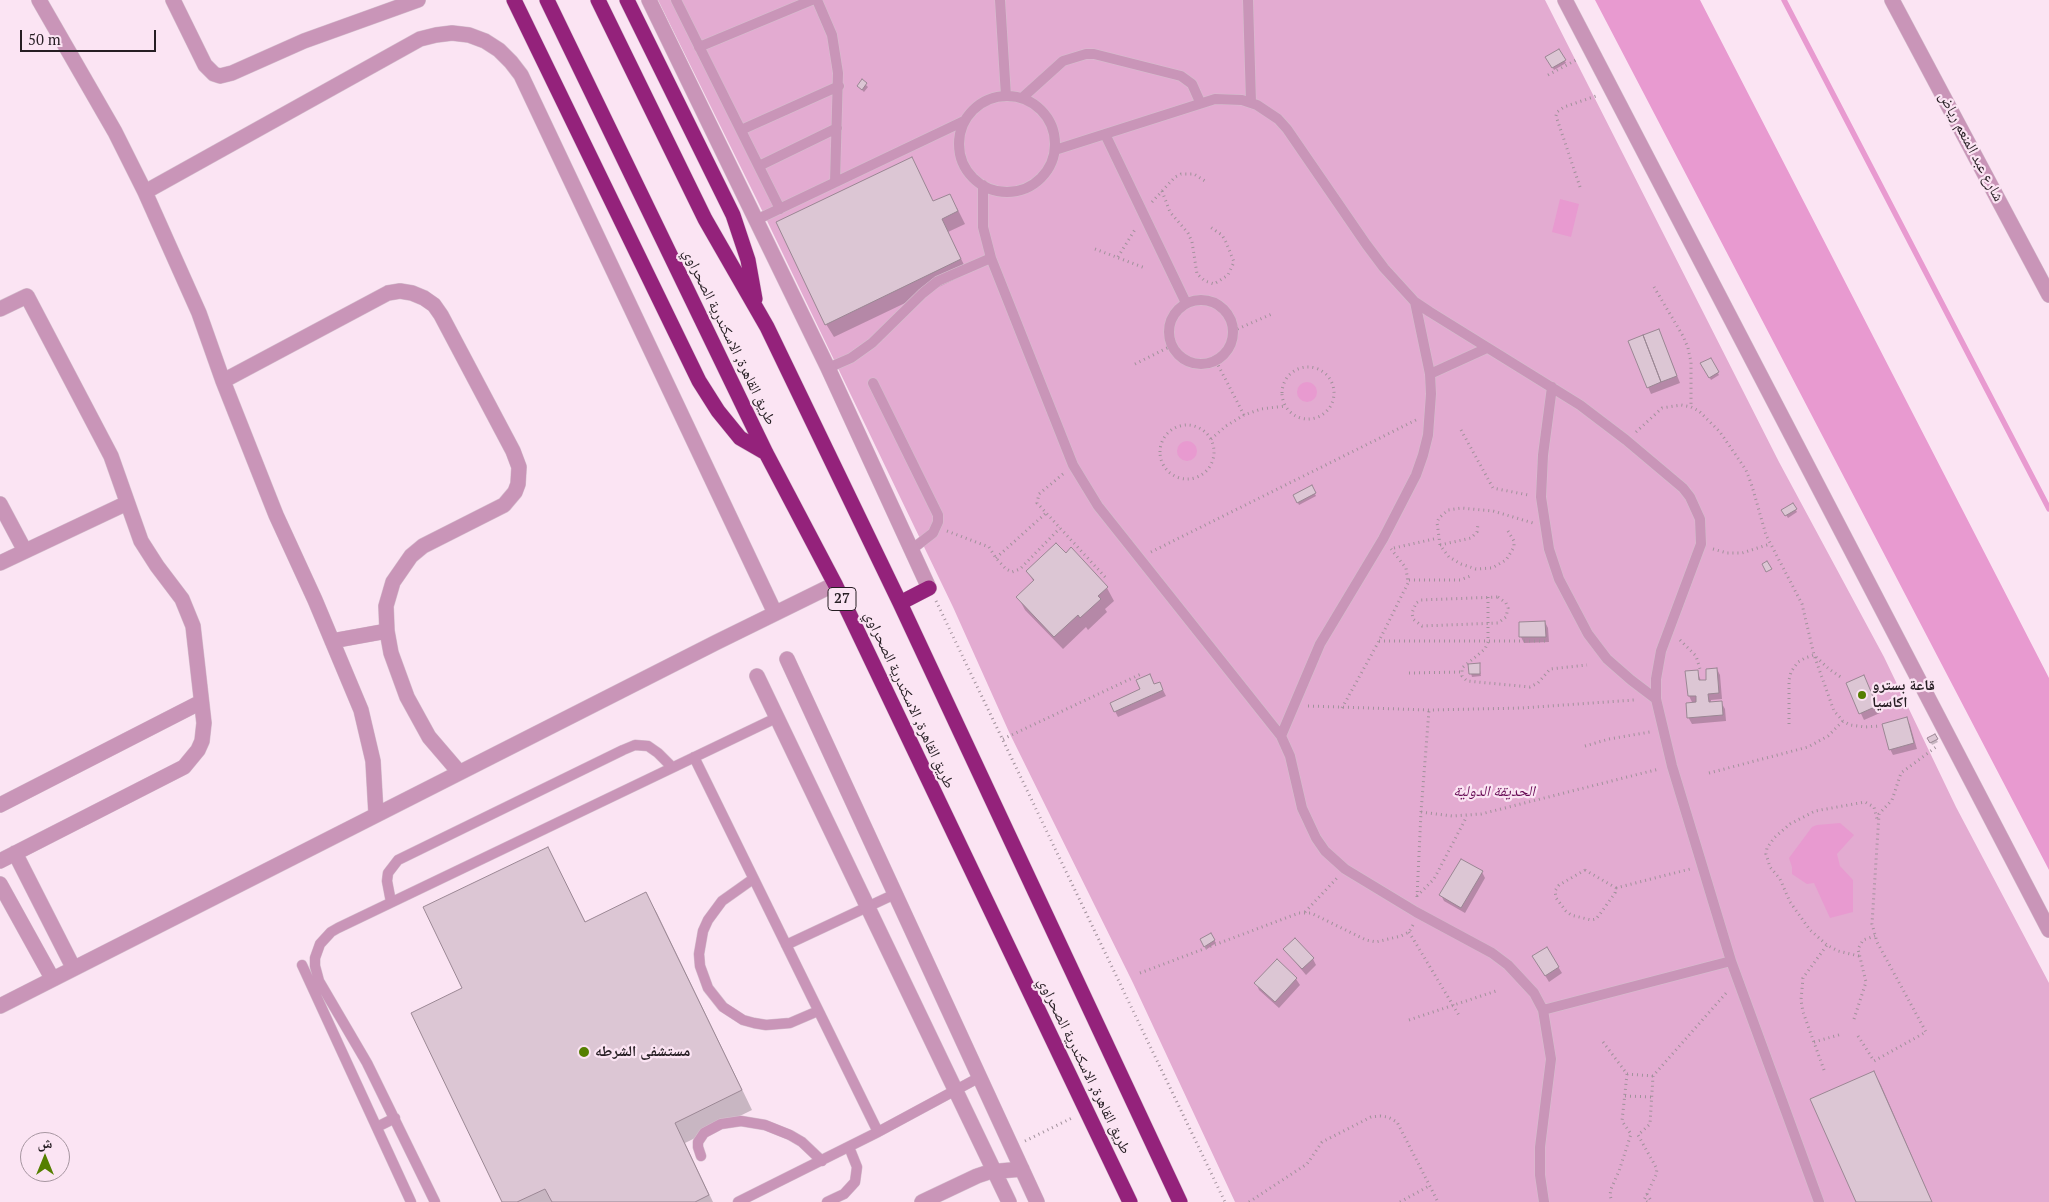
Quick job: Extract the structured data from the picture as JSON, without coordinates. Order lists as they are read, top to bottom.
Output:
{
  "streets": {
    "highway": ["طريق القاهرة, الاسكندرية الصحراوي", "27"],
    "street": ["شارع عبد المنعم رياض"]
  },
  "parks": ["الحديقة الدولية"],
  "places": ["قاعة بسترو اكاسيا", "مستشفى الشرطه"],
  "scale_bar": "50 m",
  "north": "top"
}
